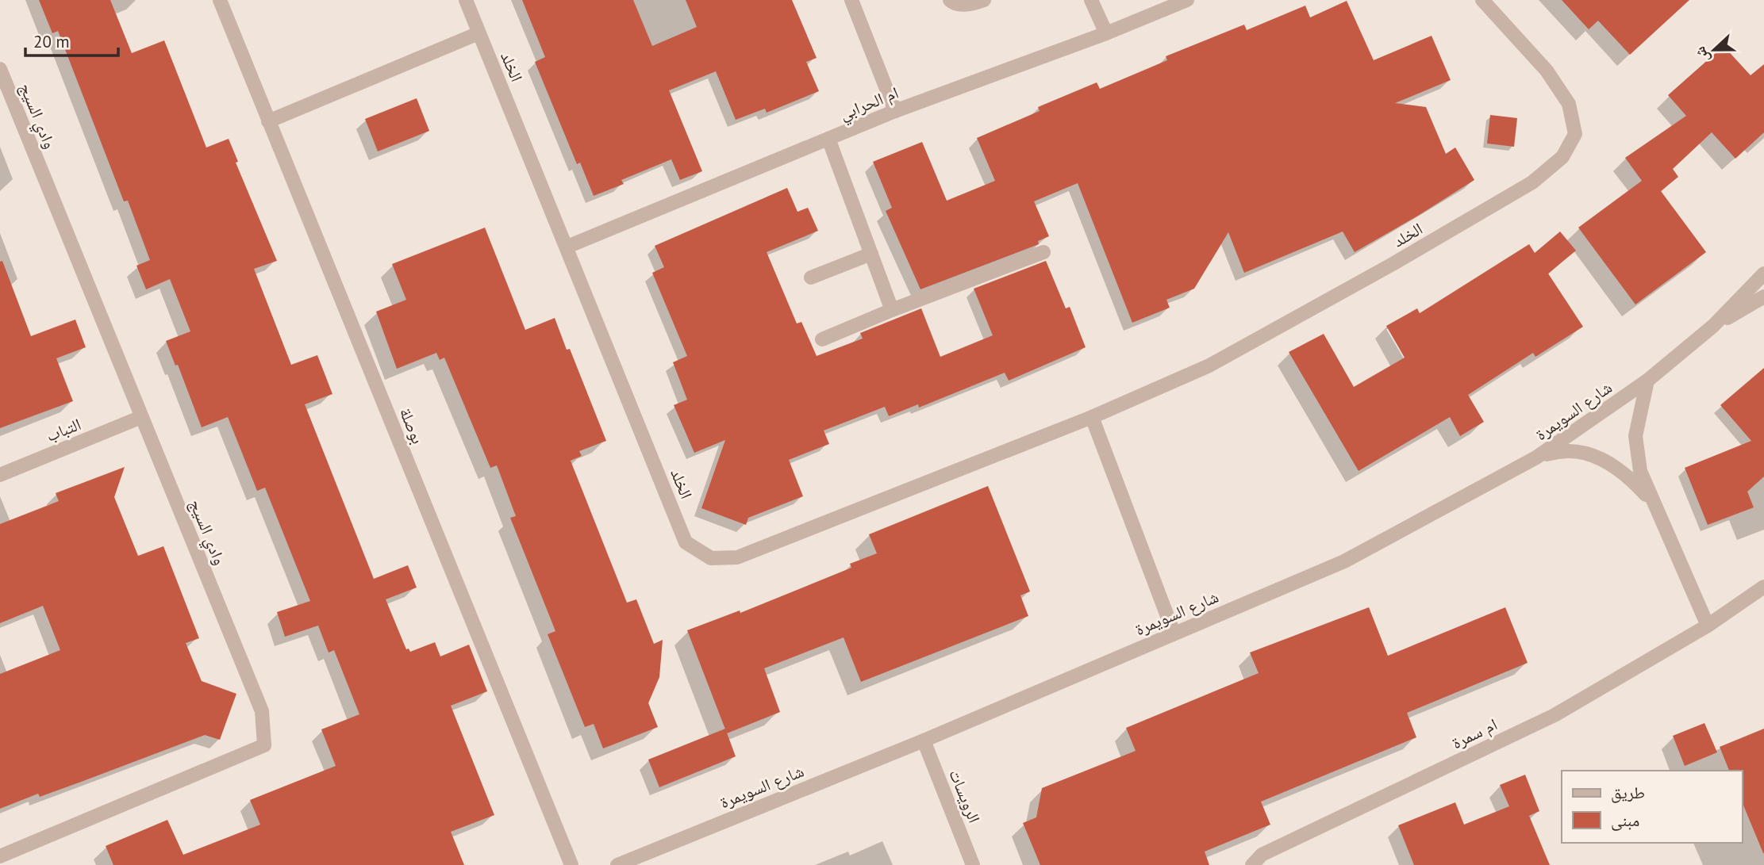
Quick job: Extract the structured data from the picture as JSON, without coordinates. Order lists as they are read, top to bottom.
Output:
{
  "streets": {
    "street": [
      "الخلد",
      "ام الحرابي",
      "وادي السيج",
      "شارع السويمرة",
      "بوصلة",
      "التباب",
      "ام سمرة",
      "الرويسات"
    ]
  },
  "crossings": [
    ["الخلد", "ام الحرابي"],
    ["وادي السيج", "التباب"],
    ["شارع السويمرة", "الرويسات"]
  ],
  "legend": ["طريق", "مبنى"],
  "scale_bar": "20 m",
  "north": "left"
}
